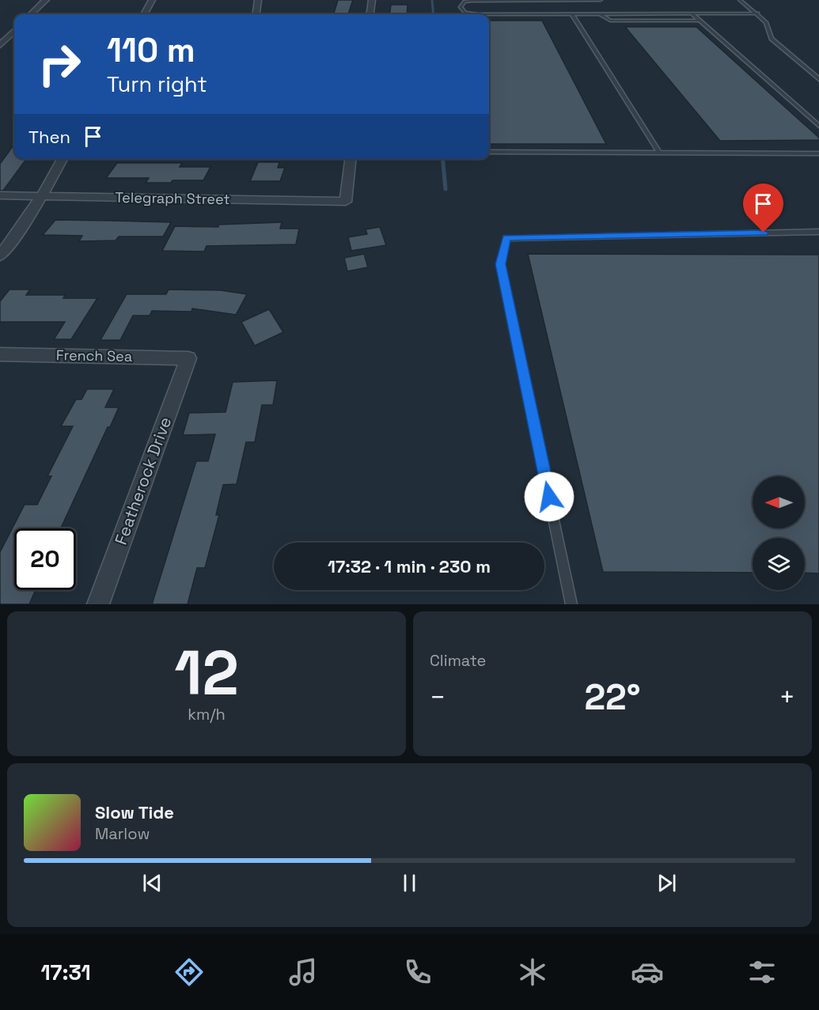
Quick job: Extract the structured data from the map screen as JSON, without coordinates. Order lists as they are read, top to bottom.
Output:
{
  "streets": {
    "street": ["Telegraph Street", "French Sea", "Featherock Drive"]
  },
  "crossings": [
    ["French Sea", "Featherock Drive"]
  ],
  "north": "left",
  "page": {
    "turn": ["110 m", "Turn right"],
    "then": "Then",
    "limit": "20",
    "trip": "17:32 · 1 min · 230 m",
    "tile": [
      ["12", "km/h"],
      "Climate"
    ],
    "heat": ["−", "22°", "+"],
    "song": ["Slow Tide", "Marlow"],
    "tabs": "17:31"
  }
}
